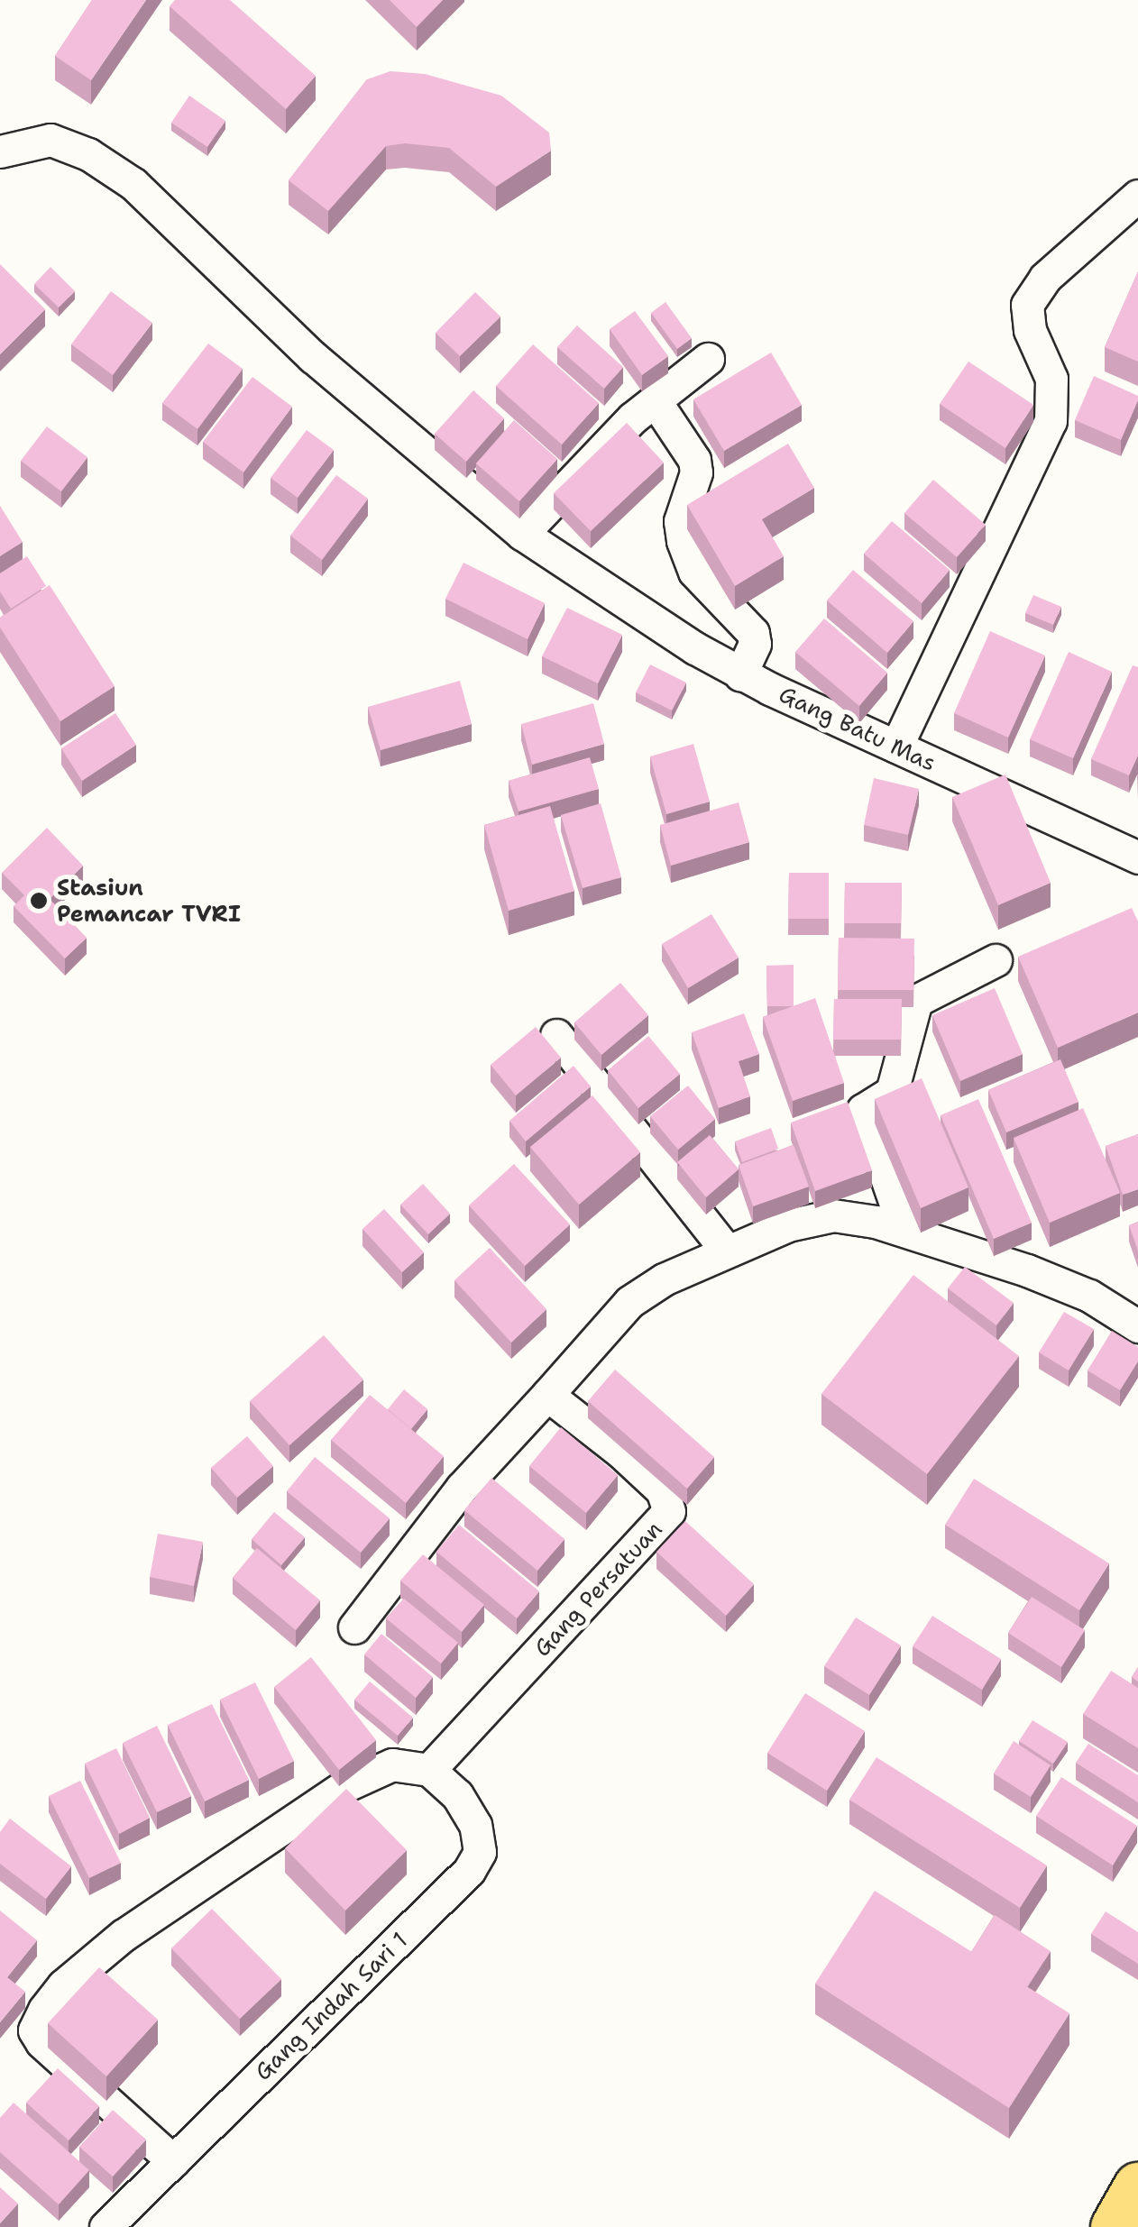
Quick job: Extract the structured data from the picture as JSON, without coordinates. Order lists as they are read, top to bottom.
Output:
{
  "streets": {
    "street": ["Gang Batu Mas", "Gang Persatuan", "Gang Indah Sari 1"]
  },
  "crossings": [
    ["Gang Persatuan", "Gang Indah Sari 1"]
  ],
  "places": ["Stasiun Pemancar TVRI"]
}
